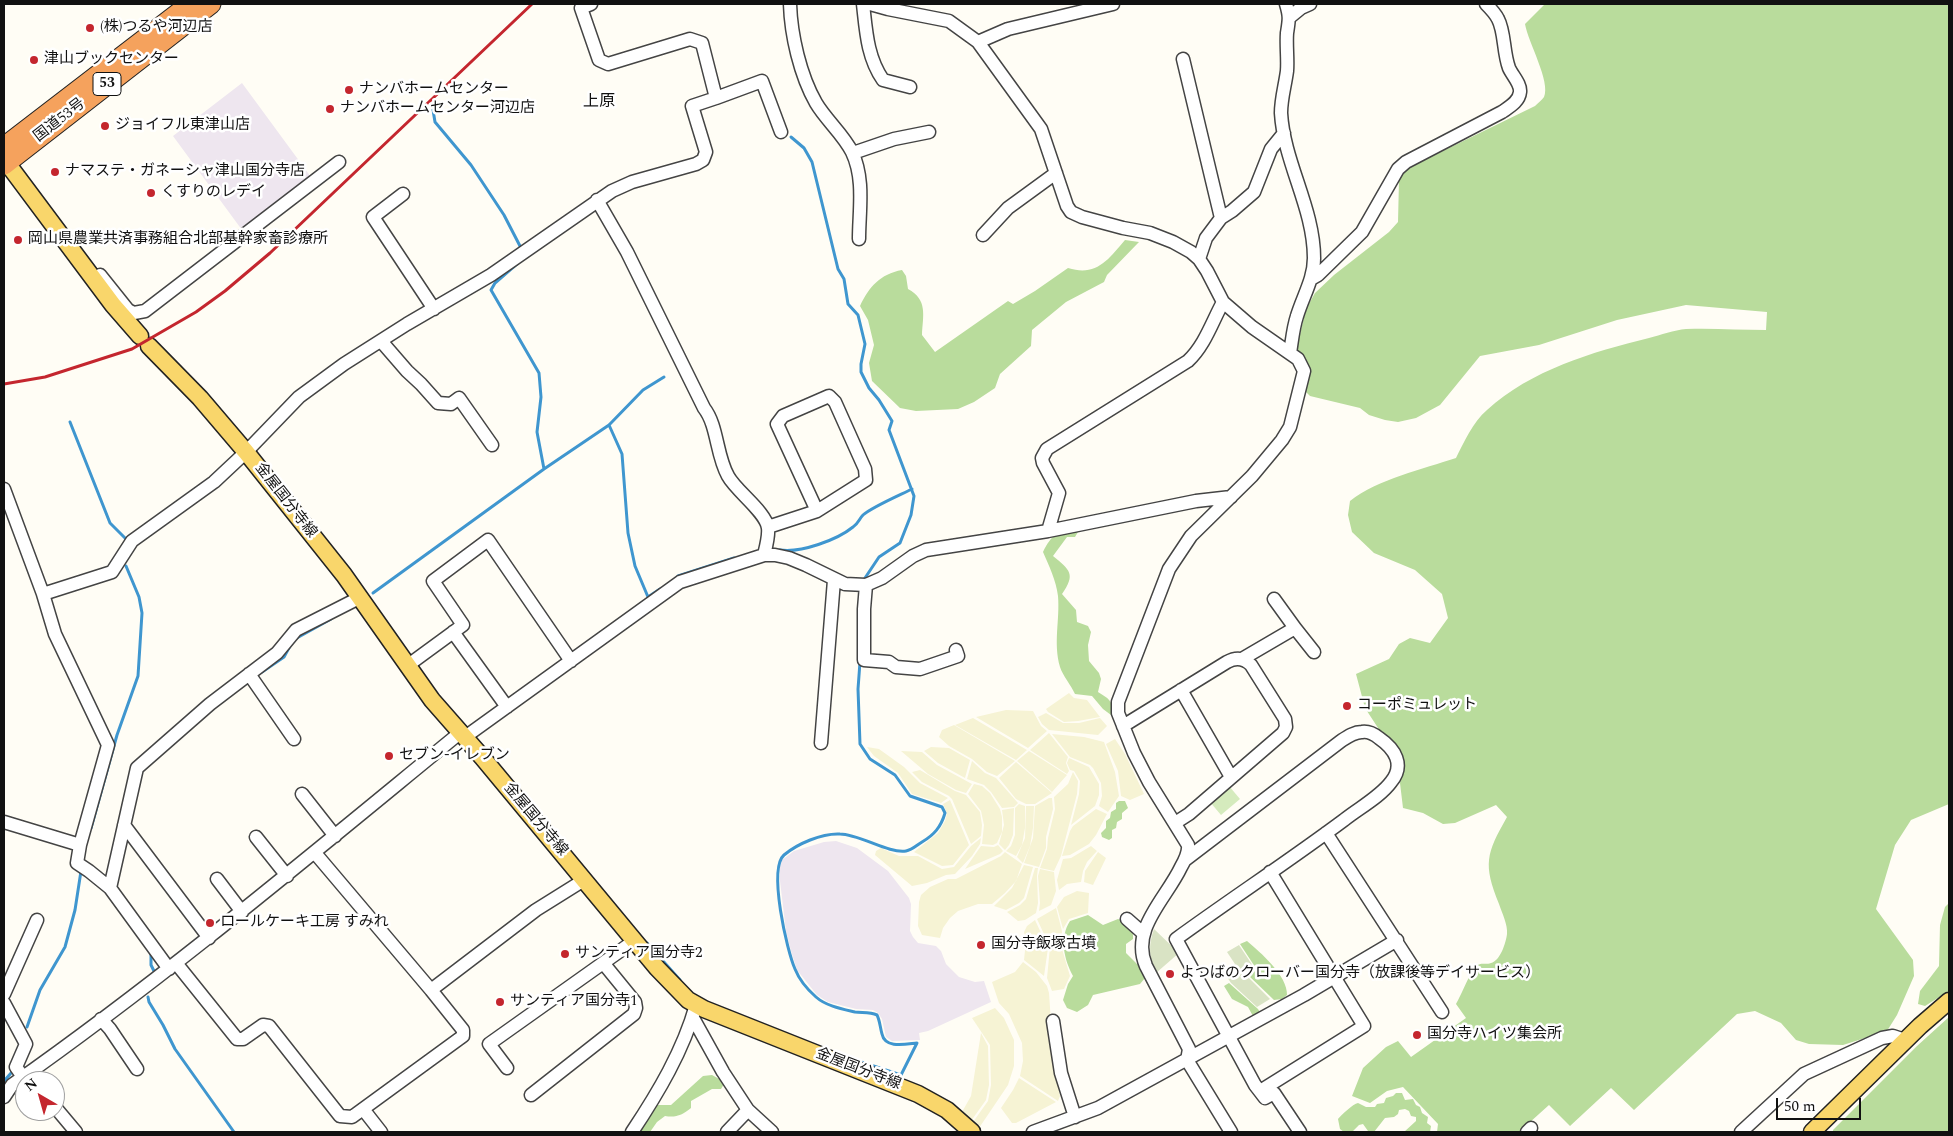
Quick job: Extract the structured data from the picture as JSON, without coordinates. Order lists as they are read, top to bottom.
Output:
{
  "streets": {
    "highway": ["53", "国道53号"],
    "main road": ["金屋国分寺線"]
  },
  "crossings": [
    ["国道53号", "金屋国分寺線"]
  ],
  "districts": ["上原"],
  "places": [
    "(株)つるや河辺店",
    "津山ブックセンター",
    "ナンバホームセンター",
    "ナンバホームセンター河辺店",
    "ジョイフル東津山店",
    "ナマステ・ガネーシャ津山国分寺店",
    "くすりのレデイ",
    "岡山県農業共済事務組合北部基幹家畜診療所",
    "コーポミュレット",
    "セブン-イレブン",
    "ロールケーキ工房 すみれ",
    "国分寺飯塚古墳",
    "サンティア国分寺2",
    "よつばのクローバー国分寺（放課後等デイサービス）",
    "サンティア国分寺1",
    "国分寺ハイツ集会所"
  ],
  "scale_bar": "50 m",
  "north": "top left"
}
